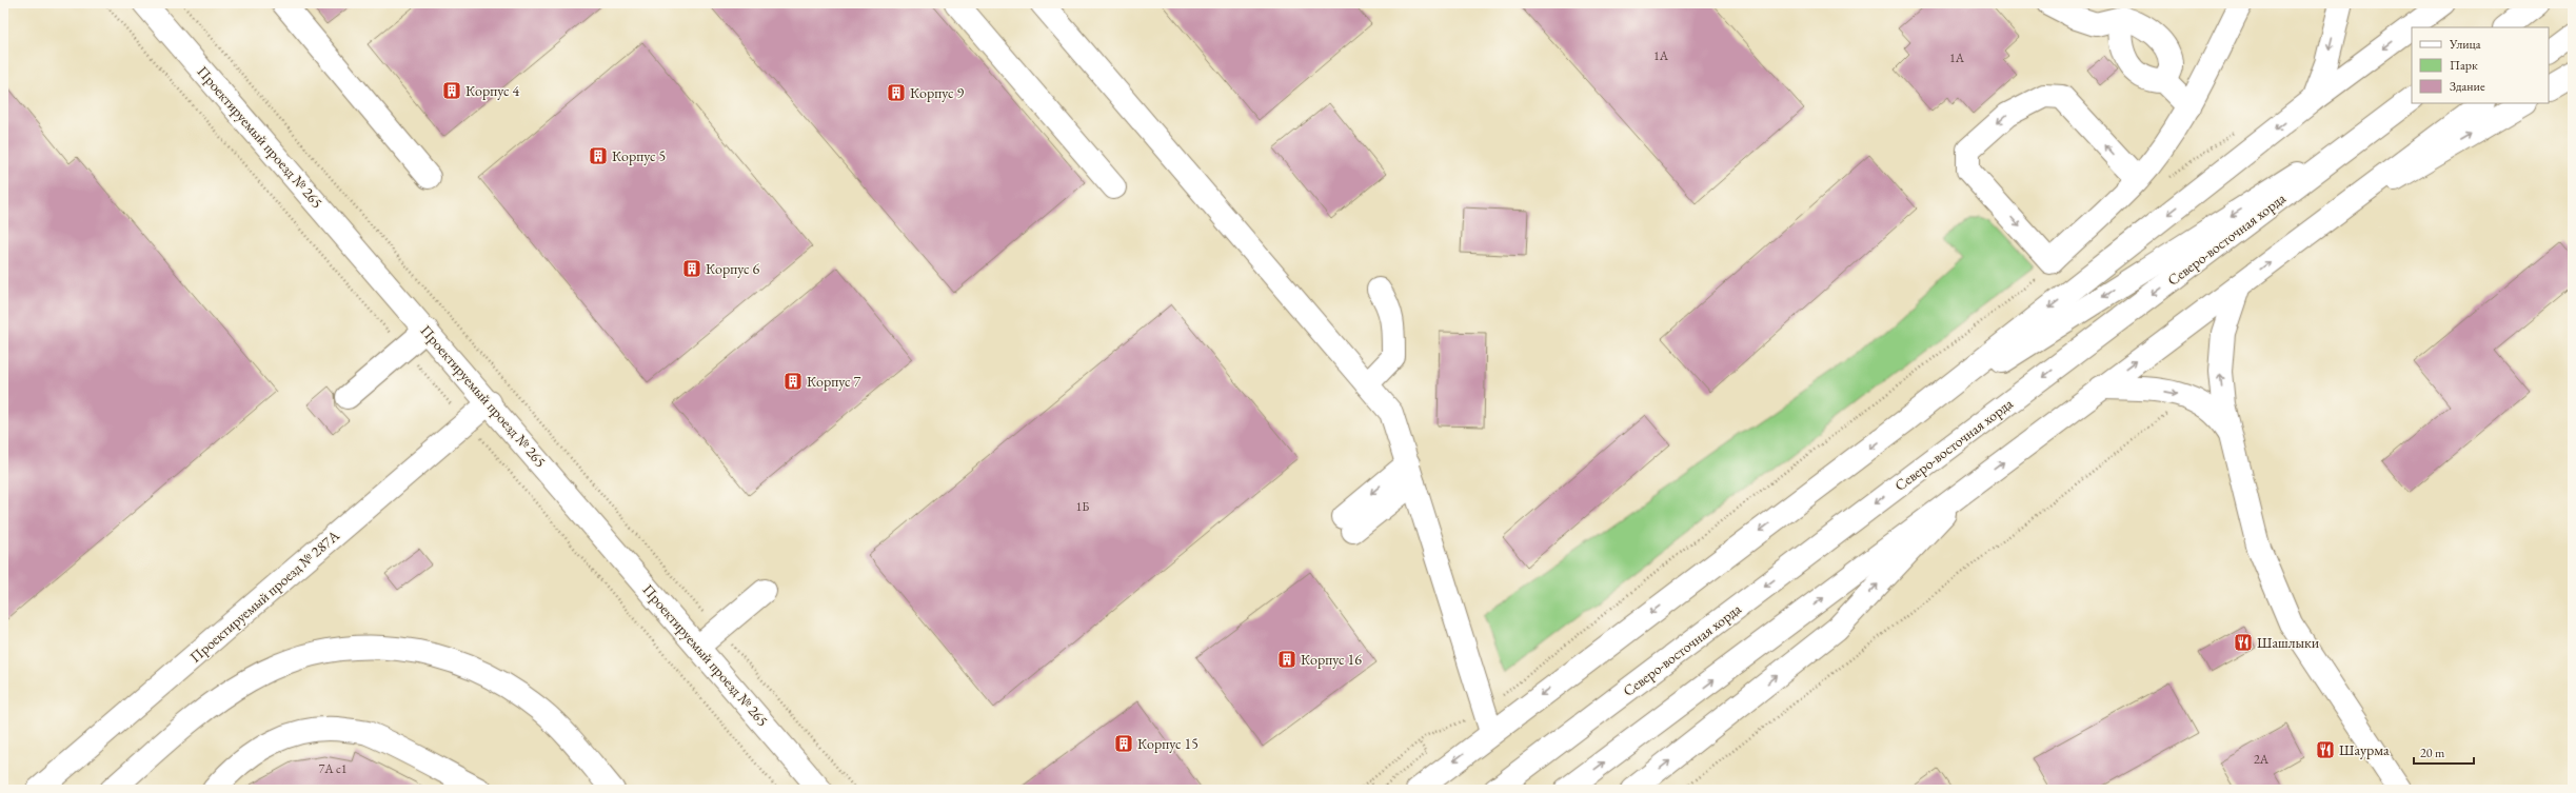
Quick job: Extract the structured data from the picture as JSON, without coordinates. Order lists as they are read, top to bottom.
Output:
{
  "streets": {
    "main road": ["Проектируемый проезд № 265", "Северо-восточная хорда", "Проектируемый проезд № 287А"]
  },
  "crossings": [
    ["Проектируемый проезд № 265", "Проектируемый проезд № 287А"]
  ],
  "places": {
    "building": [
      "Корпус 4",
      "Корпус 9",
      "Корпус 5",
      "Корпус 6",
      "Корпус 7",
      "Корпус 16",
      "Корпус 15"
    ],
    "restaurant": ["Шашлыки", "Шаурма"]
  },
  "house_numbers": [
    "1А",
    "1А",
    "1Б",
    "2А",
    "7А с1"
  ],
  "legend": ["Улица", "Парк", "Здание"],
  "scale_bar": "20 m"
}
